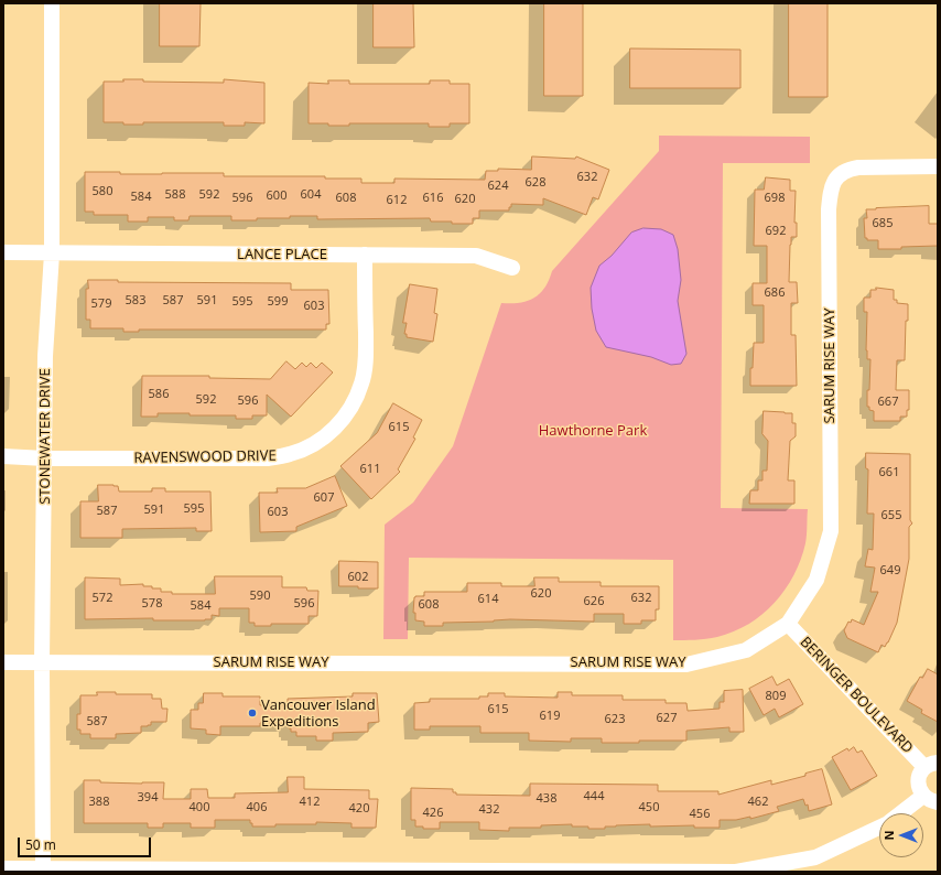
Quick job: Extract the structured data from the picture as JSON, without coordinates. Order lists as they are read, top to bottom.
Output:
{
  "streets": {
    "street": [
      "LANCE PLACE",
      "SARUM RISE WAY",
      "STONEWATER DRIVE",
      "RAVENSWOOD DRIVE",
      "BERINGER BOULEVARD"
    ]
  },
  "crossings": [
    ["LANCE PLACE", "STONEWATER DRIVE"],
    ["LANCE PLACE", "RAVENSWOOD DRIVE"],
    ["SARUM RISE WAY", "STONEWATER DRIVE"],
    ["SARUM RISE WAY", "BERINGER BOULEVARD"],
    ["STONEWATER DRIVE", "RAVENSWOOD DRIVE"]
  ],
  "parks": ["Hawthorne Park"],
  "places": ["Vancouver Island Expeditions"],
  "house_numbers": [
    "632",
    "628",
    "624",
    "580",
    "588",
    "592",
    "604",
    "600",
    "584",
    "596",
    "608",
    "616",
    "698",
    "620",
    "612",
    "685",
    "692",
    "686",
    "583",
    "587",
    "591",
    "595",
    "599",
    "579",
    "603",
    "586",
    "592",
    "596",
    "667",
    "615",
    "611",
    "661",
    "607",
    "595",
    "591",
    "587",
    "603",
    "655",
    "649",
    "602",
    "620",
    "590",
    "572",
    "632",
    "614",
    "626",
    "578",
    "596",
    "608",
    "584",
    "809",
    "615",
    "619",
    "627",
    "623",
    "587",
    "444",
    "394",
    "438",
    "388",
    "412",
    "462",
    "400",
    "406",
    "450",
    "420",
    "432",
    "426",
    "456"
  ],
  "scale_bar": "50 m",
  "north": "left"
}
